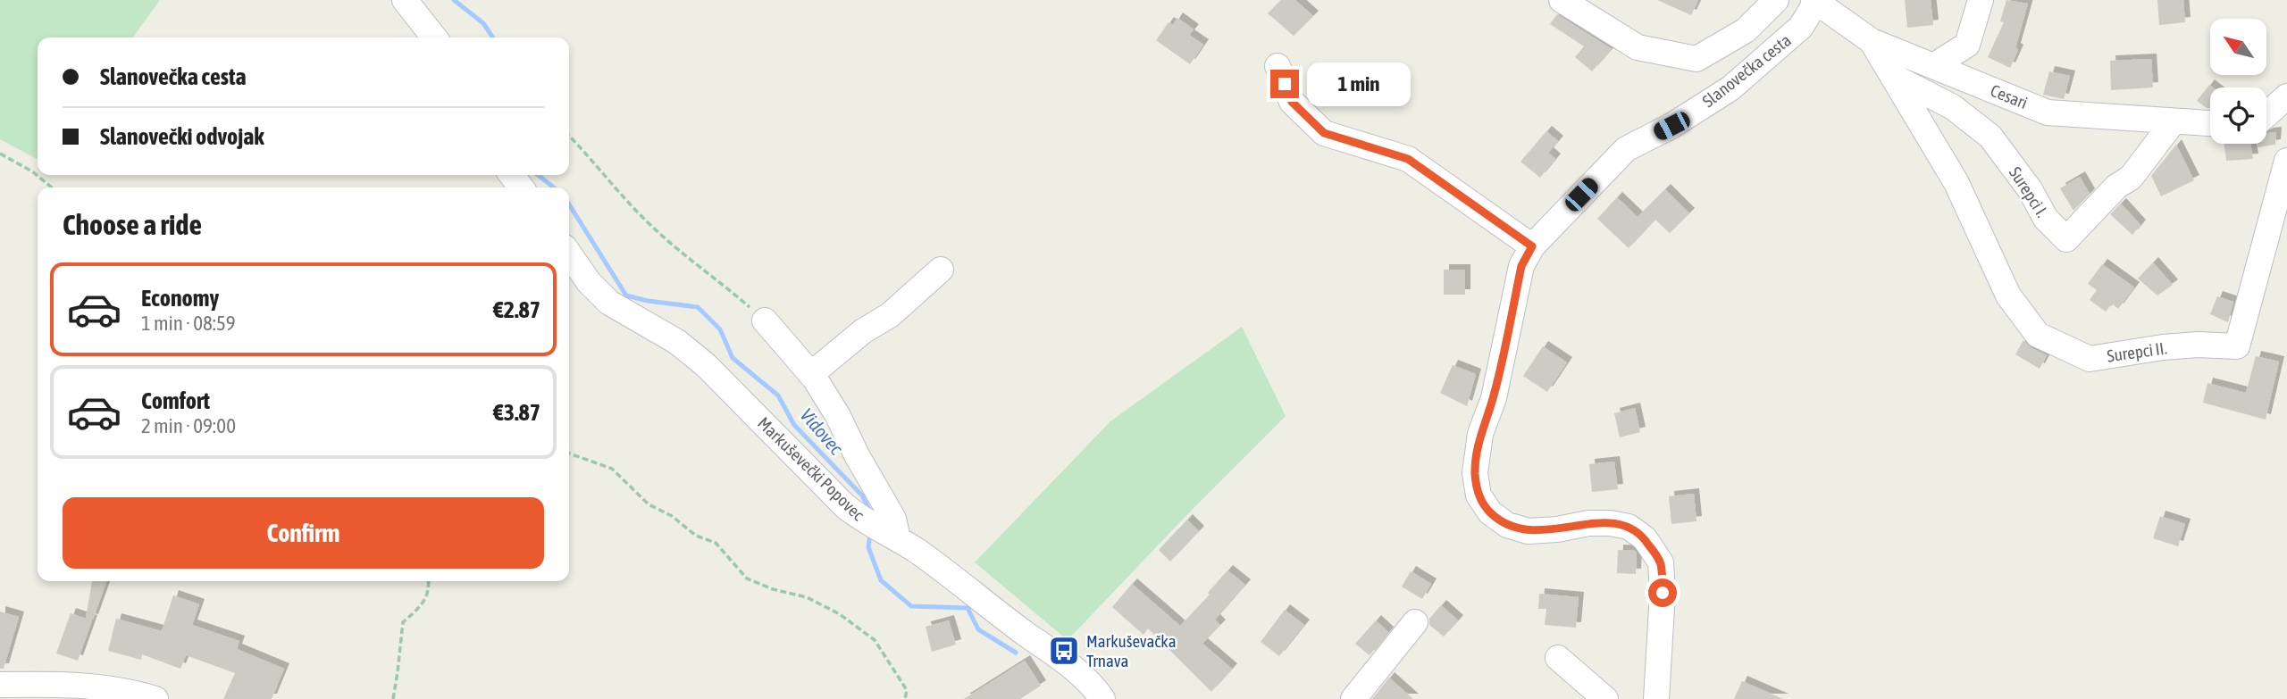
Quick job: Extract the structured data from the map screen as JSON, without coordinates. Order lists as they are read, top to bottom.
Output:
{
  "streets": {
    "street": [
      "Slanovečka cesta",
      "Cesari",
      "Surepci I.",
      "Surepci II.",
      "Markuševečki Popovec"
    ]
  },
  "crossings": [
    ["Slanovečka cesta", "Cesari"],
    ["Cesari", "Surepci I."],
    ["Cesari", "Surepci II."],
    ["Surepci I.", "Surepci II."]
  ],
  "water": ["Vidovec"],
  "places": {
    "bus stop": ["Markuševačka Trnava"]
  },
  "north": "top left",
  "page": {
    "banner": ["Slanovečka cesta", "Slanovečki odvojak"],
    "bubble": "1 min",
    "heading": "Choose a ride",
    "list": [
      {
        "name": "Economy",
        "note": "1 min · 08:59",
        "value": "€2.87"
      },
      {
        "name": "Comfort",
        "note": "2 min · 09:00",
        "value": "€3.87"
      }
    ],
    "buttons": "Confirm"
  }
}
